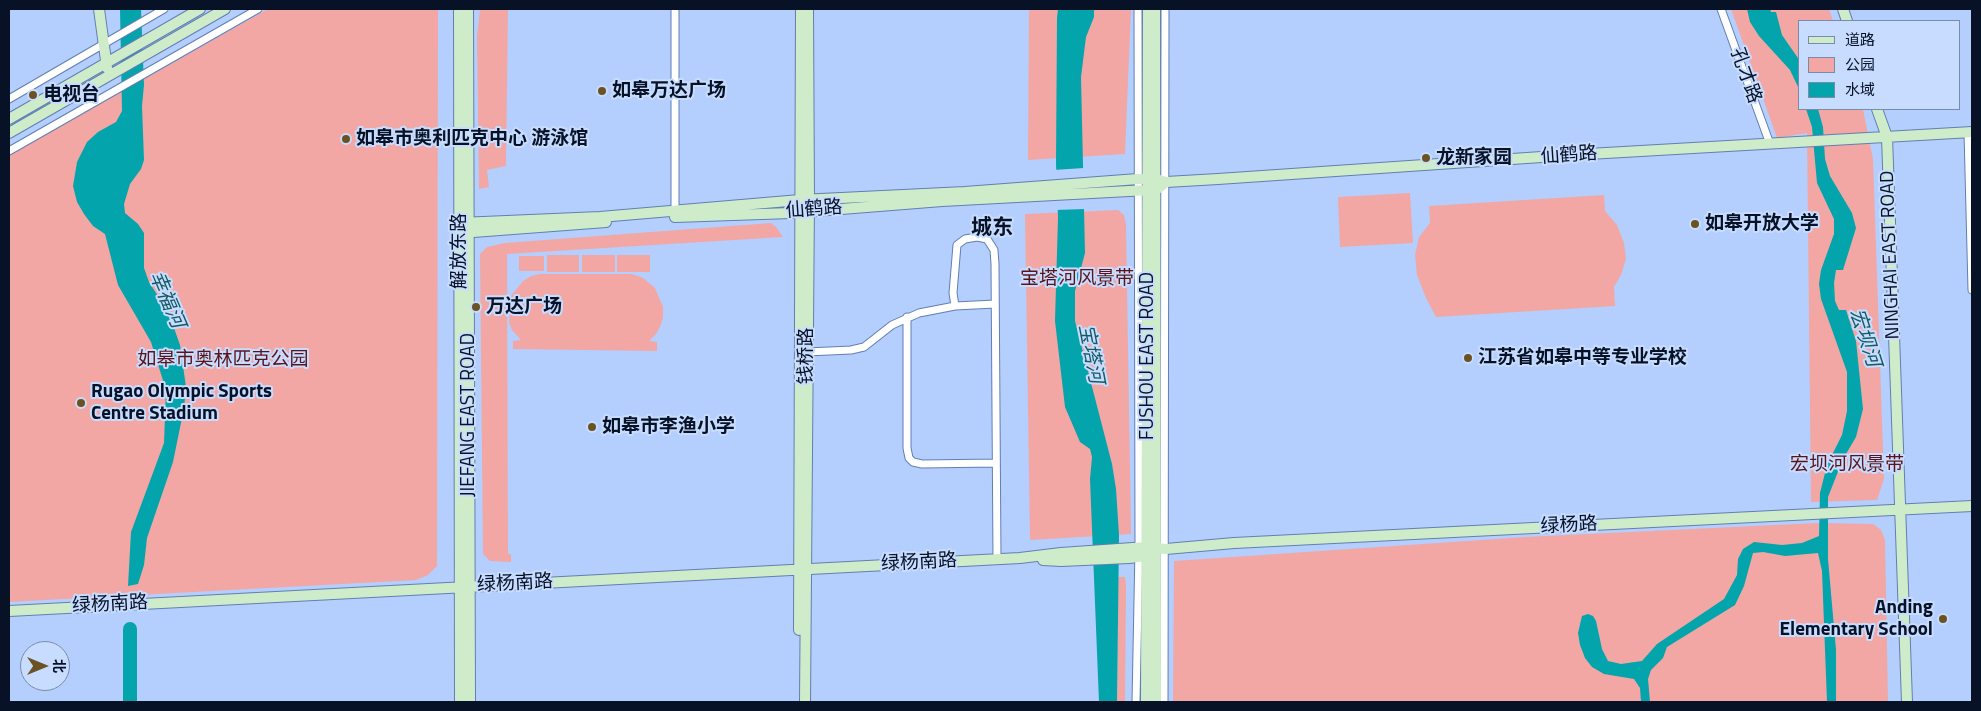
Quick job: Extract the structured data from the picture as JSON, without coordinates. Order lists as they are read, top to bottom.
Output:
{
  "streets": {
    "street": [
      "孔才路",
      "仙鹤路",
      "解放东路",
      "NINGHAI EAST ROAD",
      "钱桥路",
      "FUSHOU EAST ROAD",
      "JIEFANG EAST ROAD",
      "绿杨路",
      "绿杨南路"
    ]
  },
  "crossings": [
    ["孔才路", "仙鹤路"],
    ["仙鹤路", "解放东路"],
    ["仙鹤路", "NINGHAI EAST ROAD"],
    ["仙鹤路", "钱桥路"],
    ["仙鹤路", "FUSHOU EAST ROAD"],
    ["仙鹤路", "JIEFANG EAST ROAD"],
    ["解放东路", "JIEFANG EAST ROAD"],
    ["NINGHAI EAST ROAD", "绿杨路"],
    ["钱桥路", "绿杨南路"],
    ["FUSHOU EAST ROAD", "绿杨路"],
    ["FUSHOU EAST ROAD", "绿杨南路"],
    ["JIEFANG EAST ROAD", "绿杨南路"],
    ["绿杨路", "绿杨南路"]
  ],
  "districts": ["城东"],
  "water": ["幸福河", "宏坝河", "宝塔河"],
  "parks": ["宝塔河风景带", "如皋市奥林匹克公园", "宏坝河风景带"],
  "places": [
    "如皋万达广场",
    "电视台",
    "如皋市奥利匹克中心 游泳馆",
    "龙新家园",
    "如皋开放大学",
    "万达广场",
    "江苏省如皋中等专业学校",
    "Rugao Olympic Sports Centre Stadium",
    "如皋市李渔小学",
    "Anding Elementary School"
  ],
  "legend": ["道路", "公园", "水域"],
  "north": "right"
}
